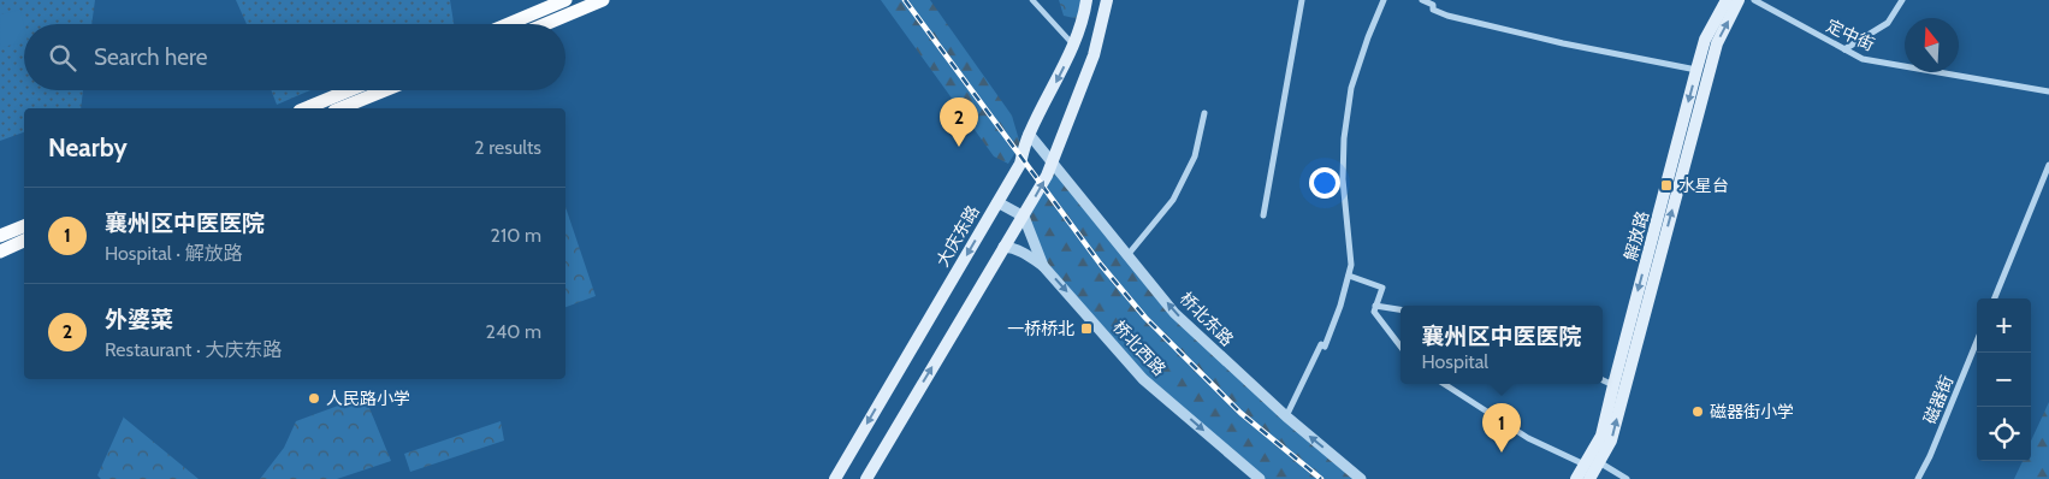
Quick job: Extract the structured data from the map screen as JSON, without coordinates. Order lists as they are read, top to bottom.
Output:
{
  "streets": {
    "main road": ["大庆东路", "解放路"],
    "street": [
      "定中街",
      "桥北东路",
      "桥北西路",
      "磁器街"
    ]
  },
  "crossings": [
    ["大庆东路", "桥北东路"]
  ],
  "one_way": ["桥北东路", "桥北西路"],
  "places": {
    "transit": ["水星台", "一桥桥北"],
    "other": ["人民路小学", "磁器街小学"]
  },
  "north": "top",
  "page": {
    "search": "Search here",
    "pins": ["2", "1"],
    "heading": ["Nearby", "2 results"],
    "list": [
      {
        "mark": "1",
        "name": "襄州区中医医院",
        "note": "Hospital · 解放路",
        "value": "210 m"
      },
      {
        "mark": "2",
        "name": "外婆菜",
        "note": "Restaurant · 大庆东路",
        "value": "240 m"
      }
    ],
    "map_buttons": ["+", "−"],
    "popup": ["襄州区中医医院", "Hospital"]
  }
}
